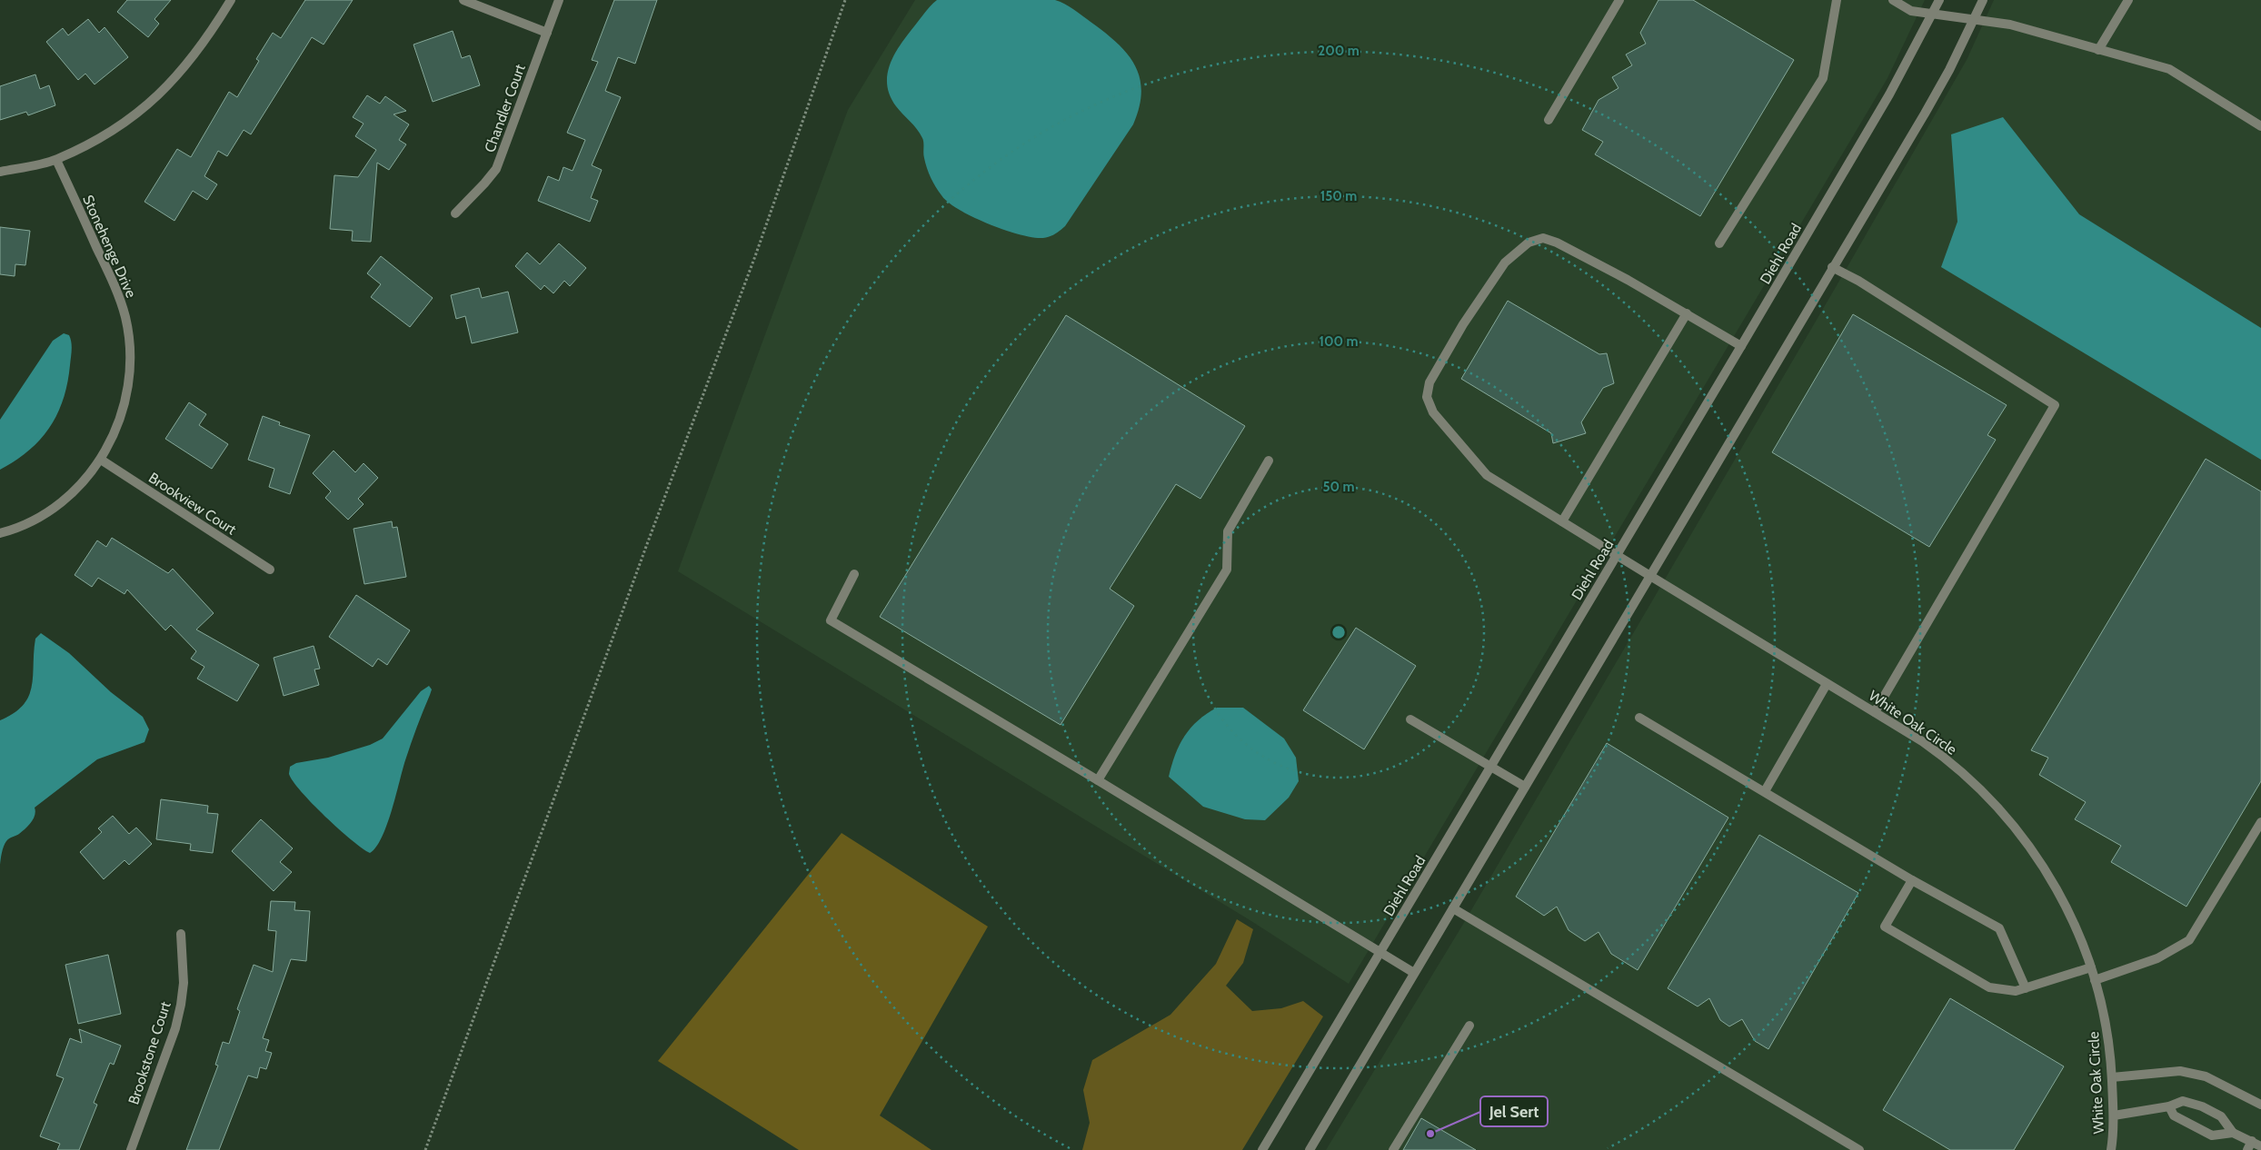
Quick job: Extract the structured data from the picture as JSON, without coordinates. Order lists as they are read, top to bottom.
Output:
{
  "streets": {
    "street": [
      "Chandler Court",
      "Stonehenge Drive",
      "Diehl Road",
      "Brookview Court",
      "White Oak Circle",
      "Brookstone Court"
    ]
  },
  "crossings": [
    ["Stonehenge Drive", "Brookview Court"],
    ["Diehl Road", "White Oak Circle"]
  ],
  "places": ["Jel Sert"],
  "rings": [
    "200 m",
    "150 m",
    "100 m",
    "50 m"
  ]
}
